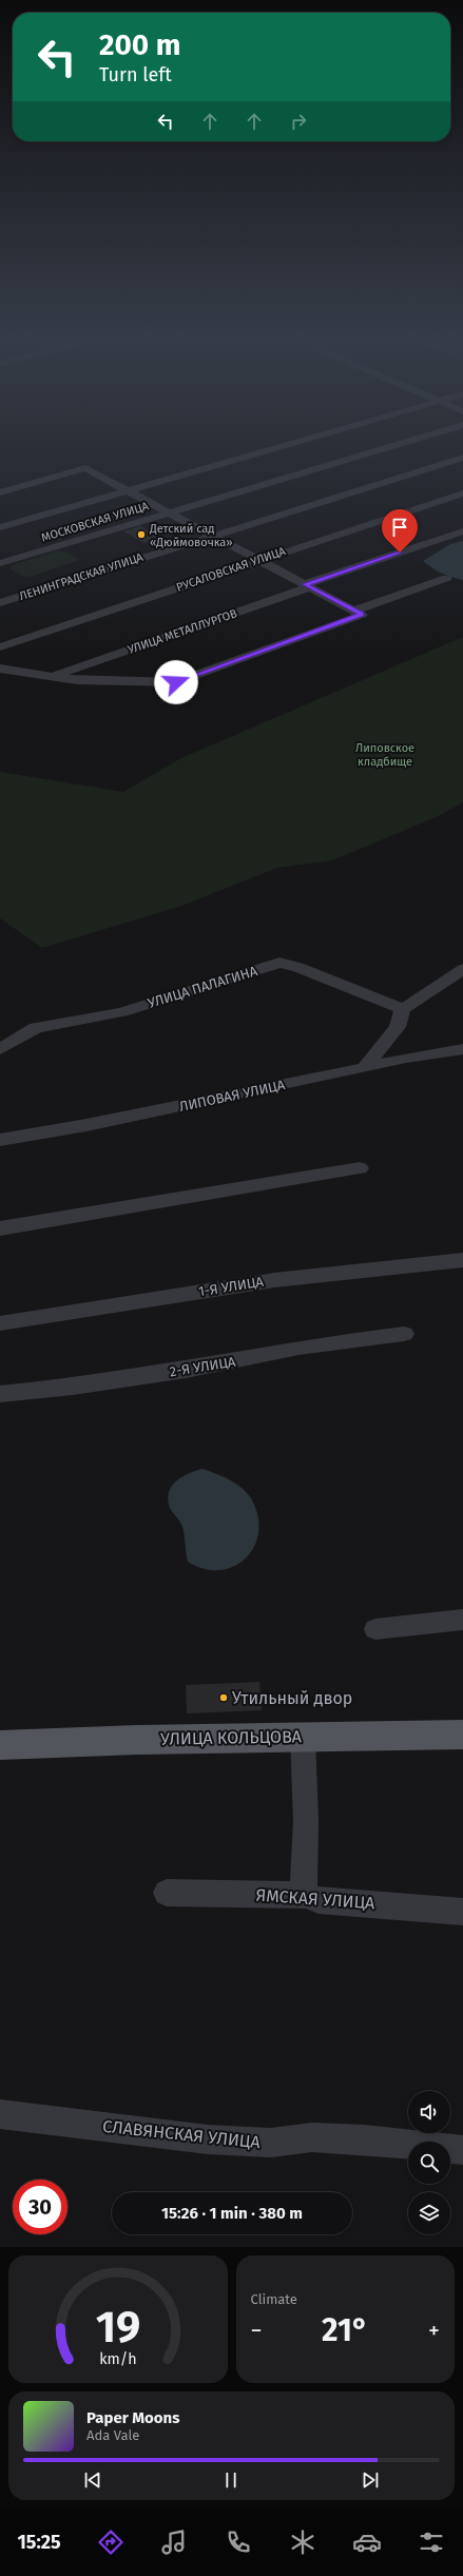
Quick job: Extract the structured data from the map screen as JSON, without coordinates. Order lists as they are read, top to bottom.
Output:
{
  "streets": {
    "main road": ["УЛИЦА КОЛЬЦОВА"],
    "street": [
      "МОСКОВСКАЯ УЛИЦА",
      "РУСАЛОВСКАЯ УЛИЦА",
      "ЛЕНИНГРАДСКАЯ УЛИЦА",
      "УЛИЦА МЕТАЛЛУРГОВ",
      "УЛИЦА ПАЛАГИНА",
      "ЛИПОВАЯ УЛИЦА",
      "1-Я УЛИЦА",
      "2-Я УЛИЦА",
      "ЯМСКАЯ УЛИЦА",
      "СЛАВЯНСКАЯ УЛИЦА"
    ]
  },
  "parks": ["Липовское кладбище"],
  "places": ["Детский сад «Дюймовочка»", "Утильный двор"],
  "page": {
    "turn": ["200 m", "Turn left"],
    "limit": "30",
    "trip": "15:26 · 1 min · 380 m",
    "tile": "Climate",
    "heat": ["−", "21°", "+"],
    "song": ["Paper Moons", "Ada Vale"],
    "tabs": "15:25",
    "gauge": ["19", "km/h"]
  }
}
